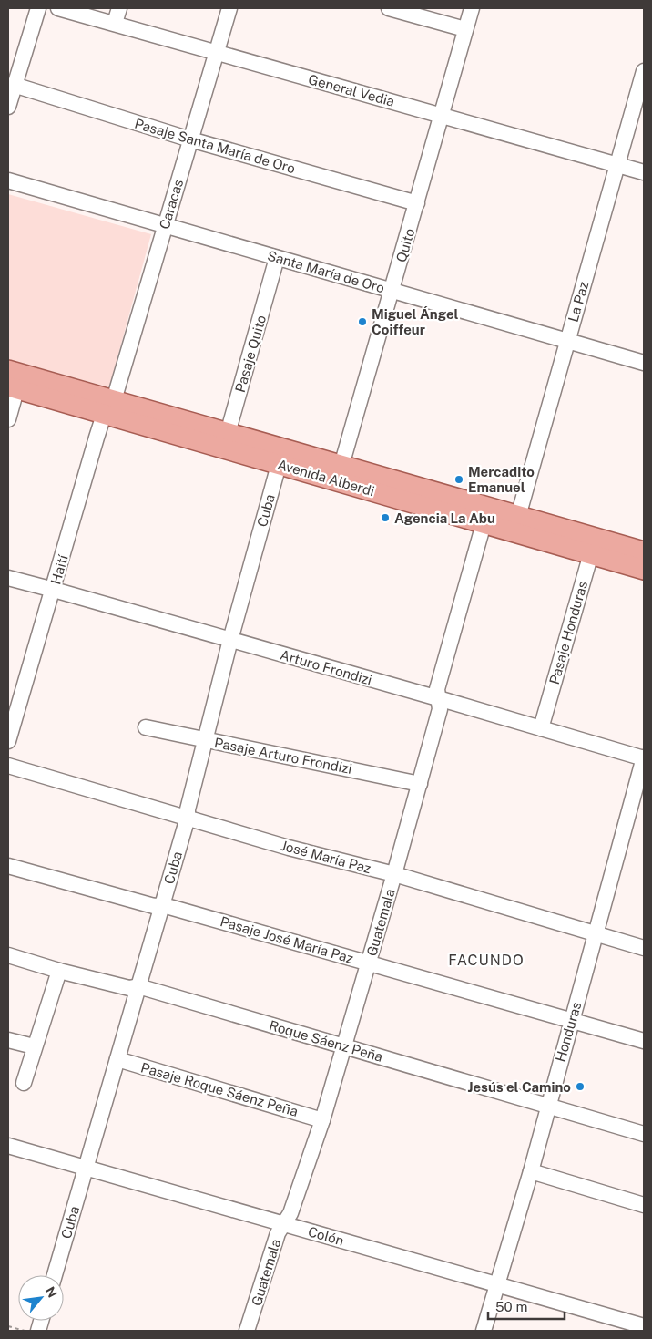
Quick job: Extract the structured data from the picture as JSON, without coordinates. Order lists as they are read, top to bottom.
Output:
{
  "streets": {
    "main road": ["Avenida Alberdi"],
    "street": [
      "General Vedia",
      "Pasaje Santa María de Oro",
      "Caracas",
      "Quito",
      "Santa María de Oro",
      "La Paz",
      "Pasaje Quito",
      "Cuba",
      "Haití",
      "Pasaje Honduras",
      "Arturo Frondizi",
      "Pasaje Arturo Frondizi",
      "José María Paz",
      "Guatemala",
      "Pasaje José María Paz",
      "Honduras",
      "Roque Sáenz Peña",
      "Pasaje Roque Sáenz Peña",
      "Colón"
    ]
  },
  "crossings": [
    ["General Vedia", "Caracas"],
    ["General Vedia", "Quito"],
    ["General Vedia", "La Paz"],
    ["Pasaje Santa María de Oro", "Caracas"],
    ["Pasaje Santa María de Oro", "Quito"],
    ["Caracas", "Santa María de Oro"],
    ["Caracas", "Avenida Alberdi"],
    ["Caracas", "Haití"],
    ["Quito", "Santa María de Oro"],
    ["Quito", "Avenida Alberdi"],
    ["Santa María de Oro", "La Paz"],
    ["Santa María de Oro", "Pasaje Quito"],
    ["La Paz", "Avenida Alberdi"],
    ["Pasaje Quito", "Avenida Alberdi"],
    ["Avenida Alberdi", "Cuba"],
    ["Avenida Alberdi", "Haití"],
    ["Avenida Alberdi", "Pasaje Honduras"],
    ["Avenida Alberdi", "Guatemala"],
    ["Cuba", "Arturo Frondizi"],
    ["Cuba", "Pasaje Arturo Frondizi"],
    ["Cuba", "José María Paz"],
    ["Cuba", "Pasaje José María Paz"],
    ["Cuba", "Roque Sáenz Peña"],
    ["Cuba", "Pasaje Roque Sáenz Peña"],
    ["Cuba", "Colón"],
    ["Haití", "Arturo Frondizi"],
    ["Pasaje Honduras", "Arturo Frondizi"],
    ["Arturo Frondizi", "Guatemala"],
    ["Arturo Frondizi", "Honduras"],
    ["Pasaje Arturo Frondizi", "Guatemala"],
    ["José María Paz", "Guatemala"],
    ["José María Paz", "Honduras"],
    ["Guatemala", "Pasaje José María Paz"],
    ["Guatemala", "Roque Sáenz Peña"],
    ["Guatemala", "Pasaje Roque Sáenz Peña"],
    ["Guatemala", "Colón"],
    ["Pasaje José María Paz", "Honduras"],
    ["Honduras", "Roque Sáenz Peña"],
    ["Honduras", "Colón"]
  ],
  "districts": ["FACUNDO"],
  "places": [
    "Miguel Ángel Coiffeur",
    "Mercadito Emanuel",
    "Agencia La Abu",
    "Jesús el Camino"
  ],
  "scale_bar": "50 m",
  "north": "top right"
}
